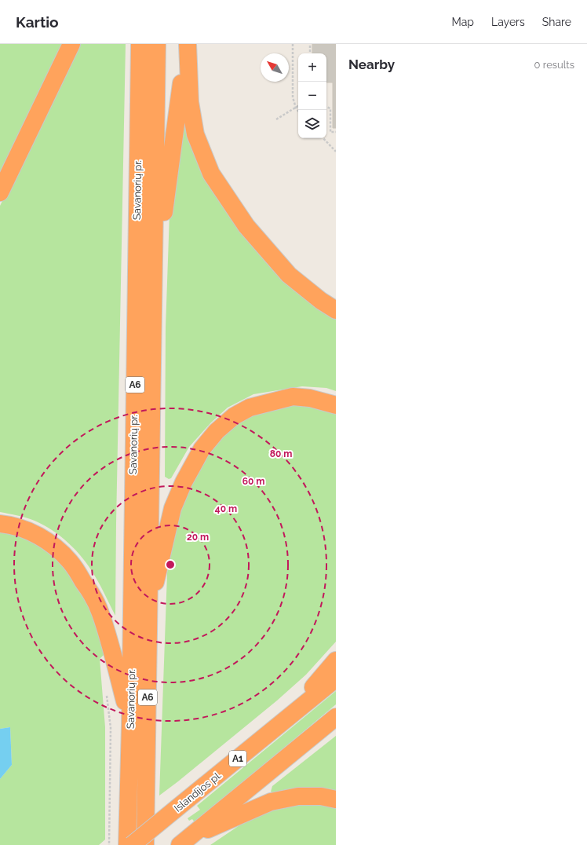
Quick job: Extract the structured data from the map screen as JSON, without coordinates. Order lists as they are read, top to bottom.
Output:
{
  "streets": {
    "highway": [
      "Savanorių pr.",
      "A6",
      "A1",
      "Islandijos pl."
    ]
  },
  "north": "top left",
  "page": {
    "header": "Kartio",
    "nav": ["Map", "Layers", "Share"],
    "heading": ["Nearby", "0 results"],
    "map_buttons": ["+", "−"]
  },
  "rings": [
    "80 m",
    "60 m",
    "40 m",
    "20 m"
  ]
}
